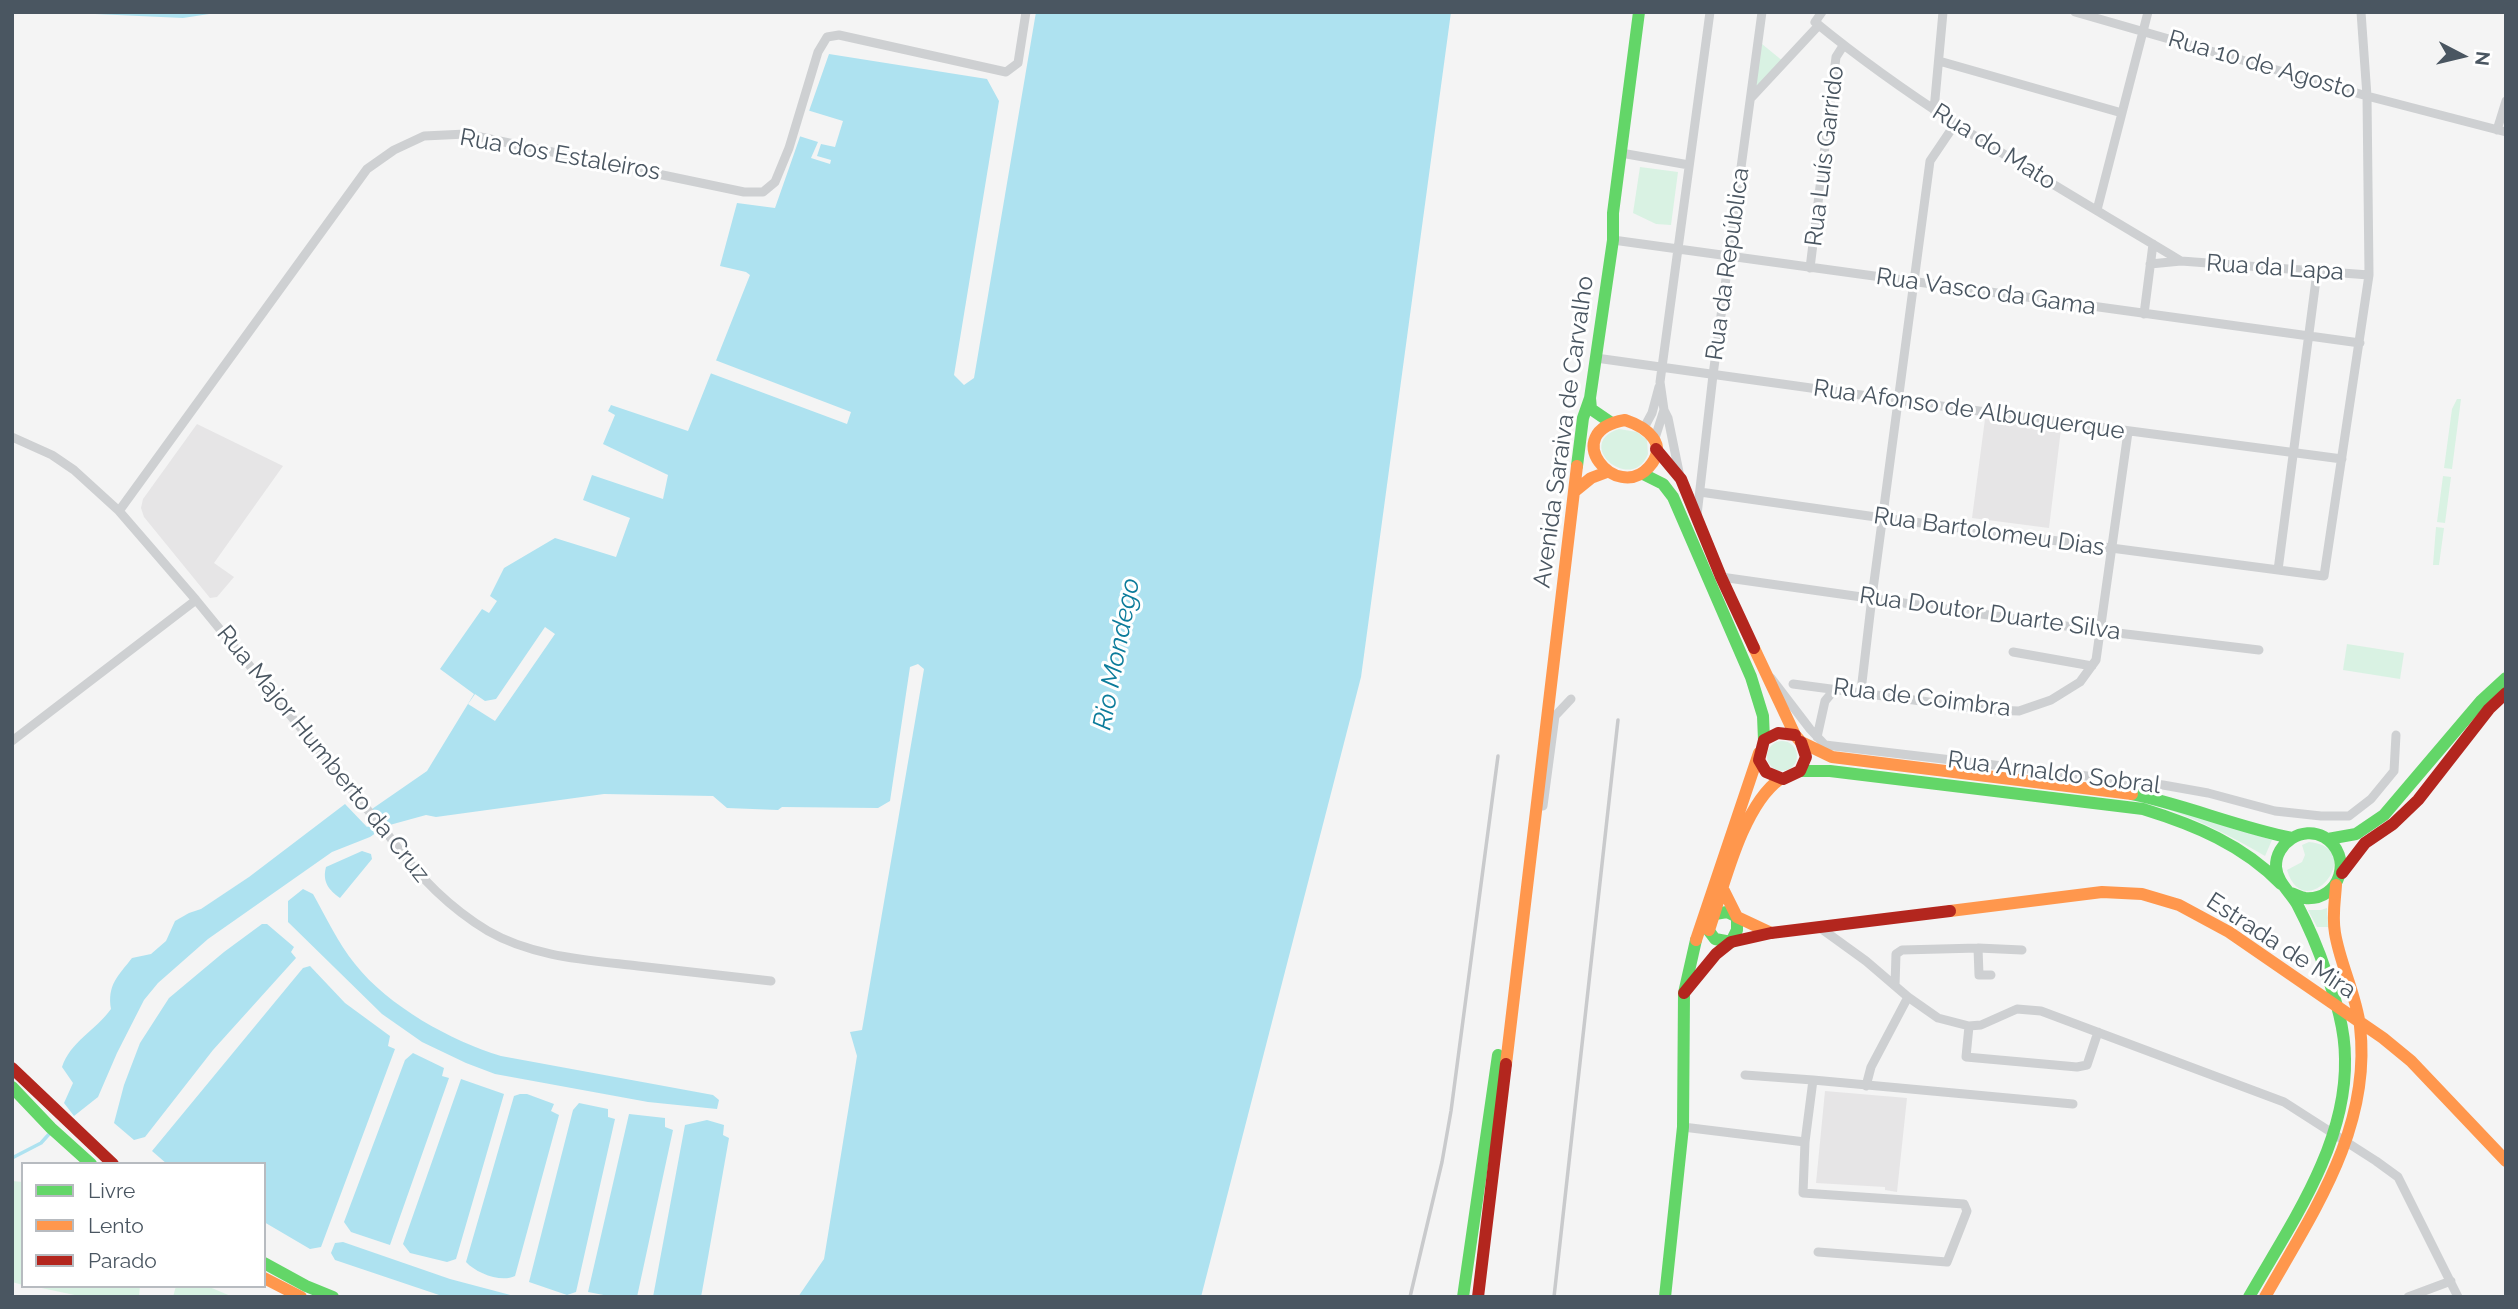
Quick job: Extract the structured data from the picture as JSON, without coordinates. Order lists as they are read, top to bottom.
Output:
{
  "streets": {
    "main road": ["Avenida Saraiva de Carvalho", "Estrada de Mira"],
    "street": [
      "Rua 10 de Agosto",
      "Rua do Mato",
      "Rua dos Estaleiros",
      "Rua Luís Garrido",
      "Rua da República",
      "Rua da Lapa",
      "Rua Vasco da Gama",
      "Rua Afonso de Albuquerque",
      "Rua Bartolomeu Dias",
      "Rua Doutor Duarte Silva",
      "Rua de Coimbra",
      "Rua Major Humberto da Cruz",
      "Rua Arnaldo Sobral"
    ]
  },
  "crossings": [
    ["Rua do Mato", "Rua Luís Garrido"],
    ["Rua do Mato", "Rua da Lapa"],
    ["Rua dos Estaleiros", "Rua Major Humberto da Cruz"],
    ["Rua Luís Garrido", "Rua Vasco da Gama"],
    ["Rua da República", "Rua Vasco da Gama"],
    ["Rua da República", "Rua Afonso de Albuquerque"],
    ["Rua da República", "Rua Bartolomeu Dias"],
    ["Rua Vasco da Gama", "Avenida Saraiva de Carvalho"],
    ["Rua Afonso de Albuquerque", "Avenida Saraiva de Carvalho"],
    ["Rua Afonso de Albuquerque", "Rua Bartolomeu Dias"]
  ],
  "water": ["Rio Mondego"],
  "legend": ["Livre", "Lento", "Parado"],
  "north": "right"
}
